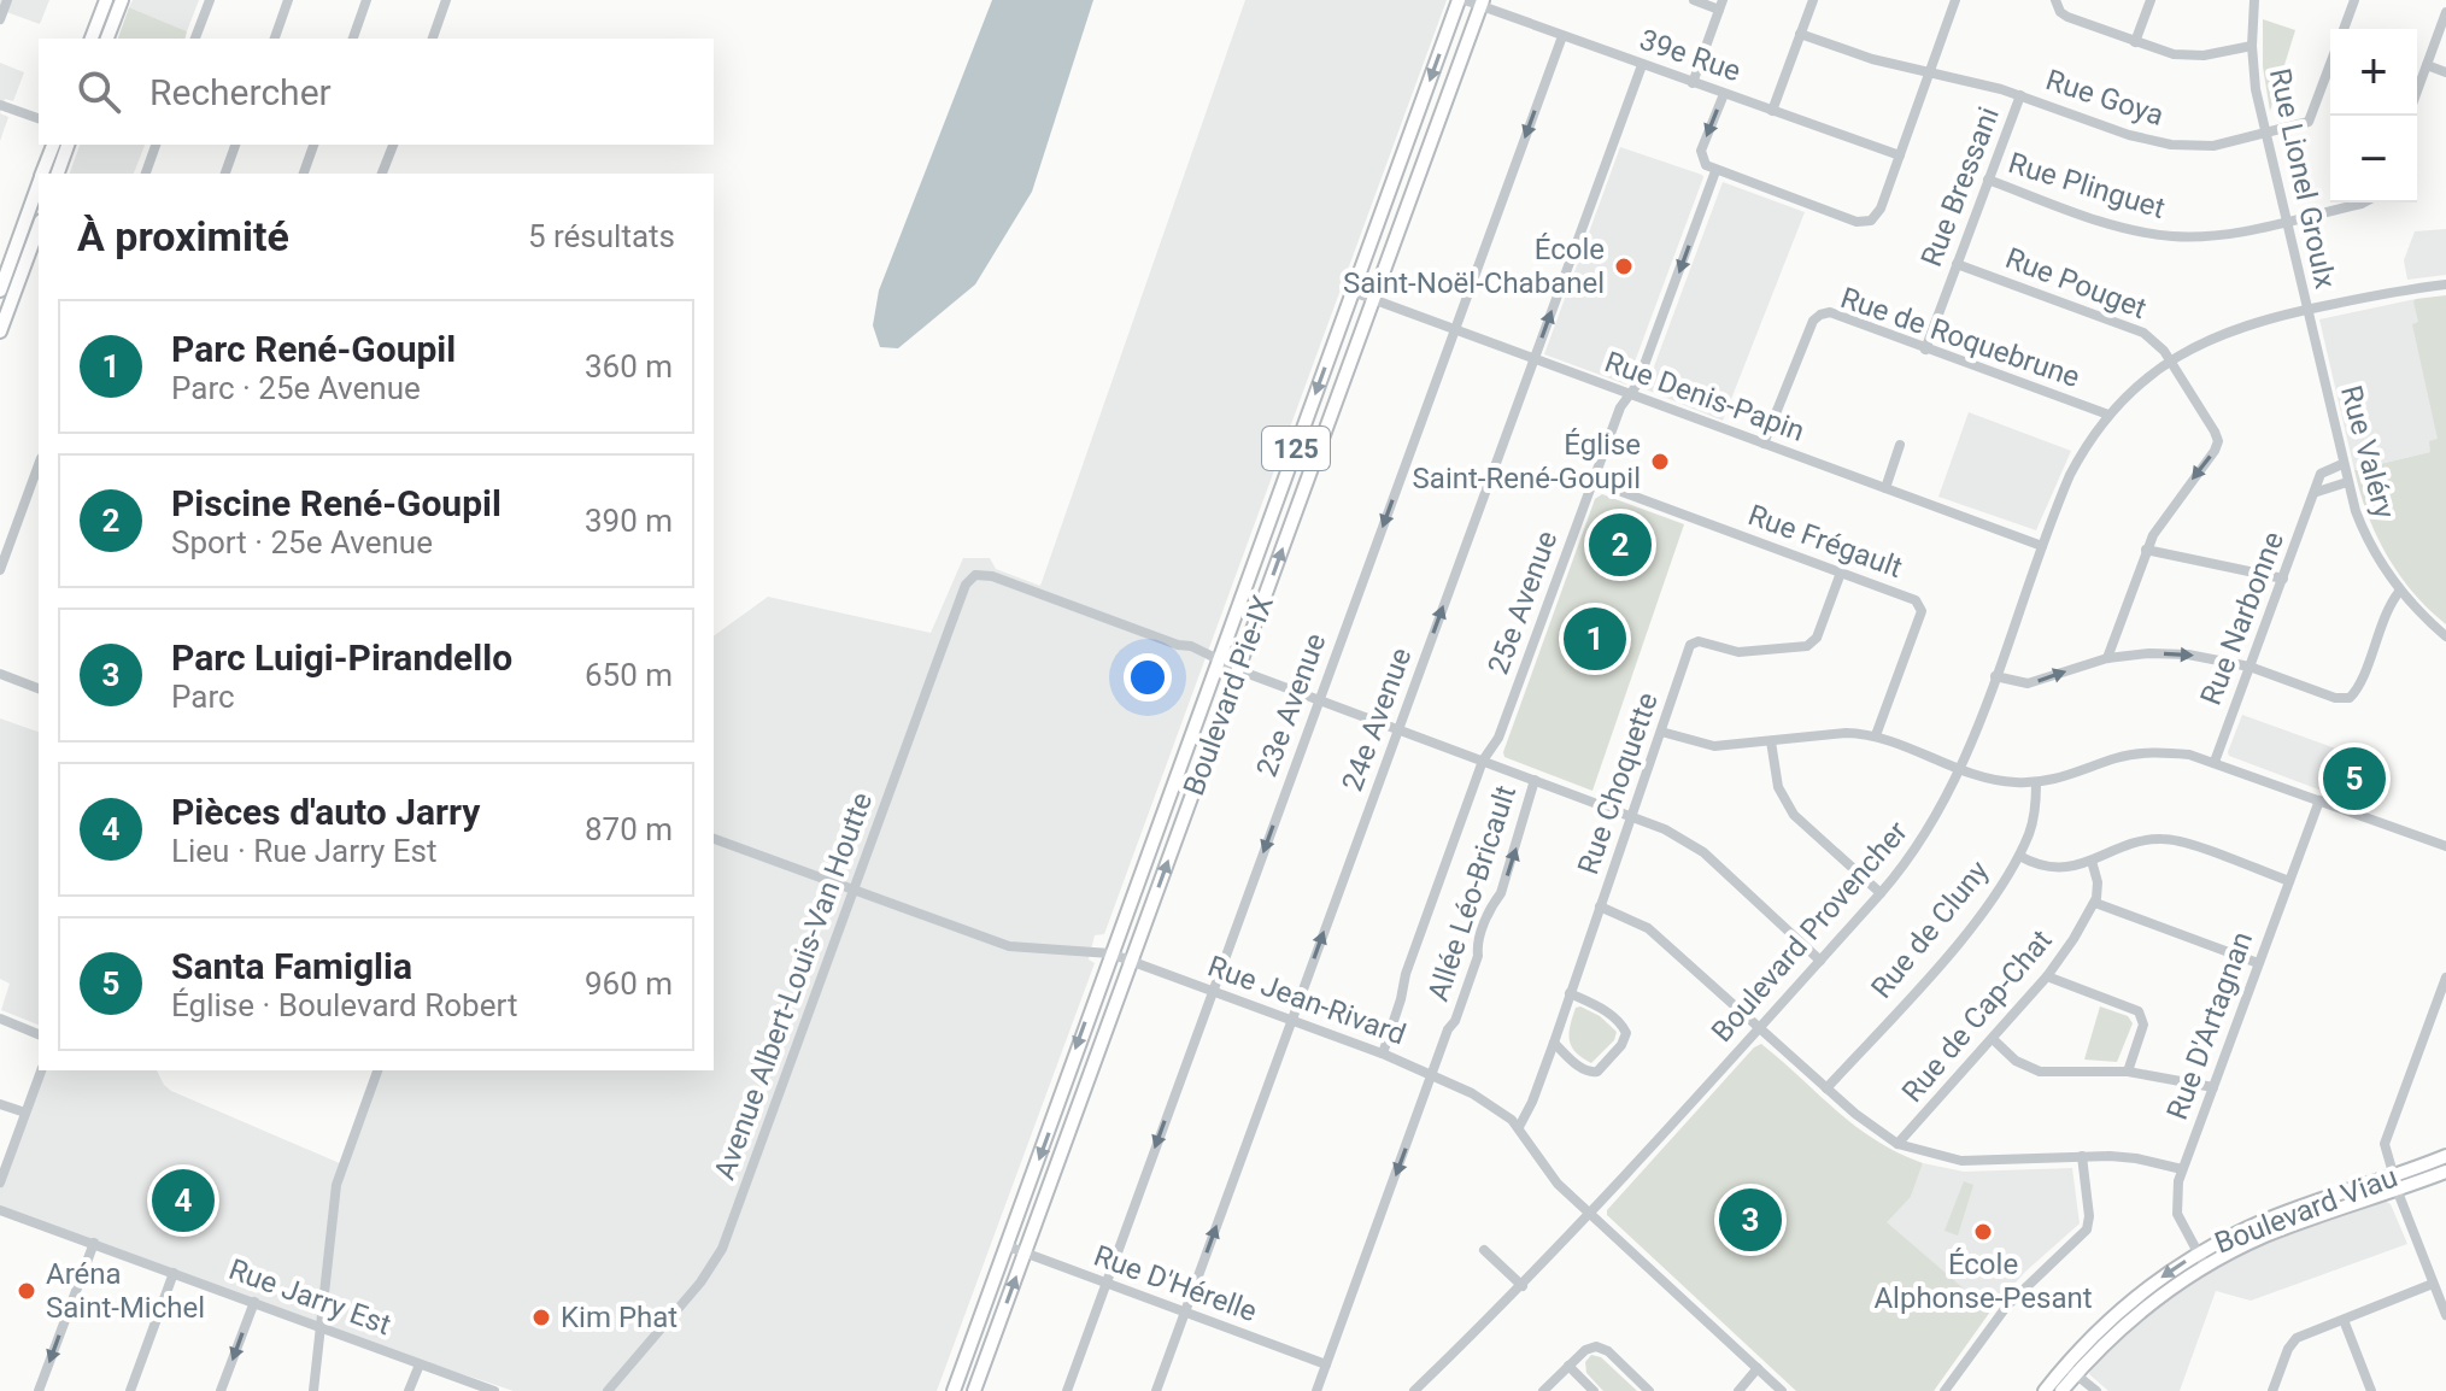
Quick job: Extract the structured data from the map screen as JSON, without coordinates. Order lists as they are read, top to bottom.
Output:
{
  "streets": {
    "main road": ["125", "Boulevard Pie-IX", "Boulevard Viau"],
    "street": [
      "39e Rue",
      "Rue Goya",
      "Rue Lionel Groulx",
      "Rue Plinguet",
      "Rue Bressani",
      "Rue Pouget",
      "Rue de Roquebrune",
      "Rue Denis-Papin",
      "Rue Valéry",
      "Rue Frégault",
      "25e Avenue",
      "Rue Narbonne",
      "23e Avenue",
      "24e Avenue",
      "Rue Choquette",
      "Allée Léo-Bricault",
      "Rue de Cluny",
      "Boulevard Provencher",
      "Avenue Albert-Louis-Van Houtte",
      "Rue Jean-Rivard",
      "Rue de Cap-Chat",
      "Rue D'Artagnan",
      "Rue D'Hérelle",
      "Rue Jarry Est"
    ]
  },
  "crossings": [
    ["39e Rue", "Boulevard Pie-IX"],
    ["39e Rue", "23e Avenue"],
    ["39e Rue", "24e Avenue"],
    ["Rue Goya", "Rue Lionel Groulx"],
    ["Rue Goya", "Rue Bressani"],
    ["Rue Lionel Groulx", "Rue Plinguet"],
    ["Rue Lionel Groulx", "Rue Valéry"],
    ["Rue Lionel Groulx", "Boulevard Provencher"],
    ["Rue Plinguet", "Rue Bressani"],
    ["Rue Bressani", "Rue Pouget"],
    ["Rue Bressani", "Rue de Roquebrune"],
    ["Rue Pouget", "Boulevard Provencher"],
    ["Rue de Roquebrune", "Rue Denis-Papin"],
    ["Rue de Roquebrune", "Boulevard Provencher"],
    ["Rue Denis-Papin", "25e Avenue"],
    ["Rue Denis-Papin", "Boulevard Pie-IX"],
    ["Rue Denis-Papin", "23e Avenue"],
    ["Rue Denis-Papin", "24e Avenue"],
    ["Rue Denis-Papin", "Boulevard Provencher"],
    ["Rue Valéry", "Rue Narbonne"],
    ["Rue Valéry", "Boulevard Provencher"],
    ["Rue Frégault", "25e Avenue"],
    ["Rue Frégault", "Rue Choquette"],
    ["25e Avenue", "Rue Jean-Rivard"],
    ["Boulevard Pie-IX", "Avenue Albert-Louis-Van Houtte"],
    ["Boulevard Pie-IX", "Rue Jean-Rivard"],
    ["Boulevard Pie-IX", "Rue D'Hérelle"],
    ["23e Avenue", "Rue Jean-Rivard"],
    ["23e Avenue", "Rue D'Hérelle"],
    ["24e Avenue", "Rue Jean-Rivard"],
    ["24e Avenue", "Rue D'Hérelle"],
    ["Rue Choquette", "Rue Jean-Rivard"],
    ["Allée Léo-Bricault", "Rue Jean-Rivard"],
    ["Boulevard Provencher", "Rue Jean-Rivard"],
    ["Avenue Albert-Louis-Van Houtte", "Rue Jean-Rivard"],
    ["Rue D'Artagnan", "Boulevard Viau"]
  ],
  "one_way": [
    "Rue Pouget",
    "23e Avenue",
    "24e Avenue",
    "Allée Léo-Bricault"
  ],
  "places": [
    "École Saint-Noël-Chabanel",
    "Église Saint-René-Goupil",
    "École Alphonse-Pesant",
    "Aréna Saint-Michel",
    "Kim Phat"
  ],
  "page": {
    "map_buttons": ["+", "−"],
    "search": "Rechercher",
    "heading": ["À proximité", "5 résultats"],
    "list": [
      {
        "mark": "1",
        "name": "Parc René-Goupil",
        "note": "Parc · 25e Avenue",
        "value": "360 m"
      },
      {
        "mark": "2",
        "name": "Piscine René-Goupil",
        "note": "Sport · 25e Avenue",
        "value": "390 m"
      },
      {
        "mark": "3",
        "name": "Parc Luigi-Pirandello",
        "note": "Parc",
        "value": "650 m"
      },
      {
        "mark": "4",
        "name": "Pièces d'auto Jarry",
        "note": "Lieu · Rue Jarry Est",
        "value": "870 m"
      },
      {
        "mark": "5",
        "name": "Santa Famiglia",
        "note": "Église · Boulevard Robert",
        "value": "960 m"
      }
    ],
    "pins": [
      "2",
      "1",
      "5",
      "4",
      "3"
    ]
  }
}
